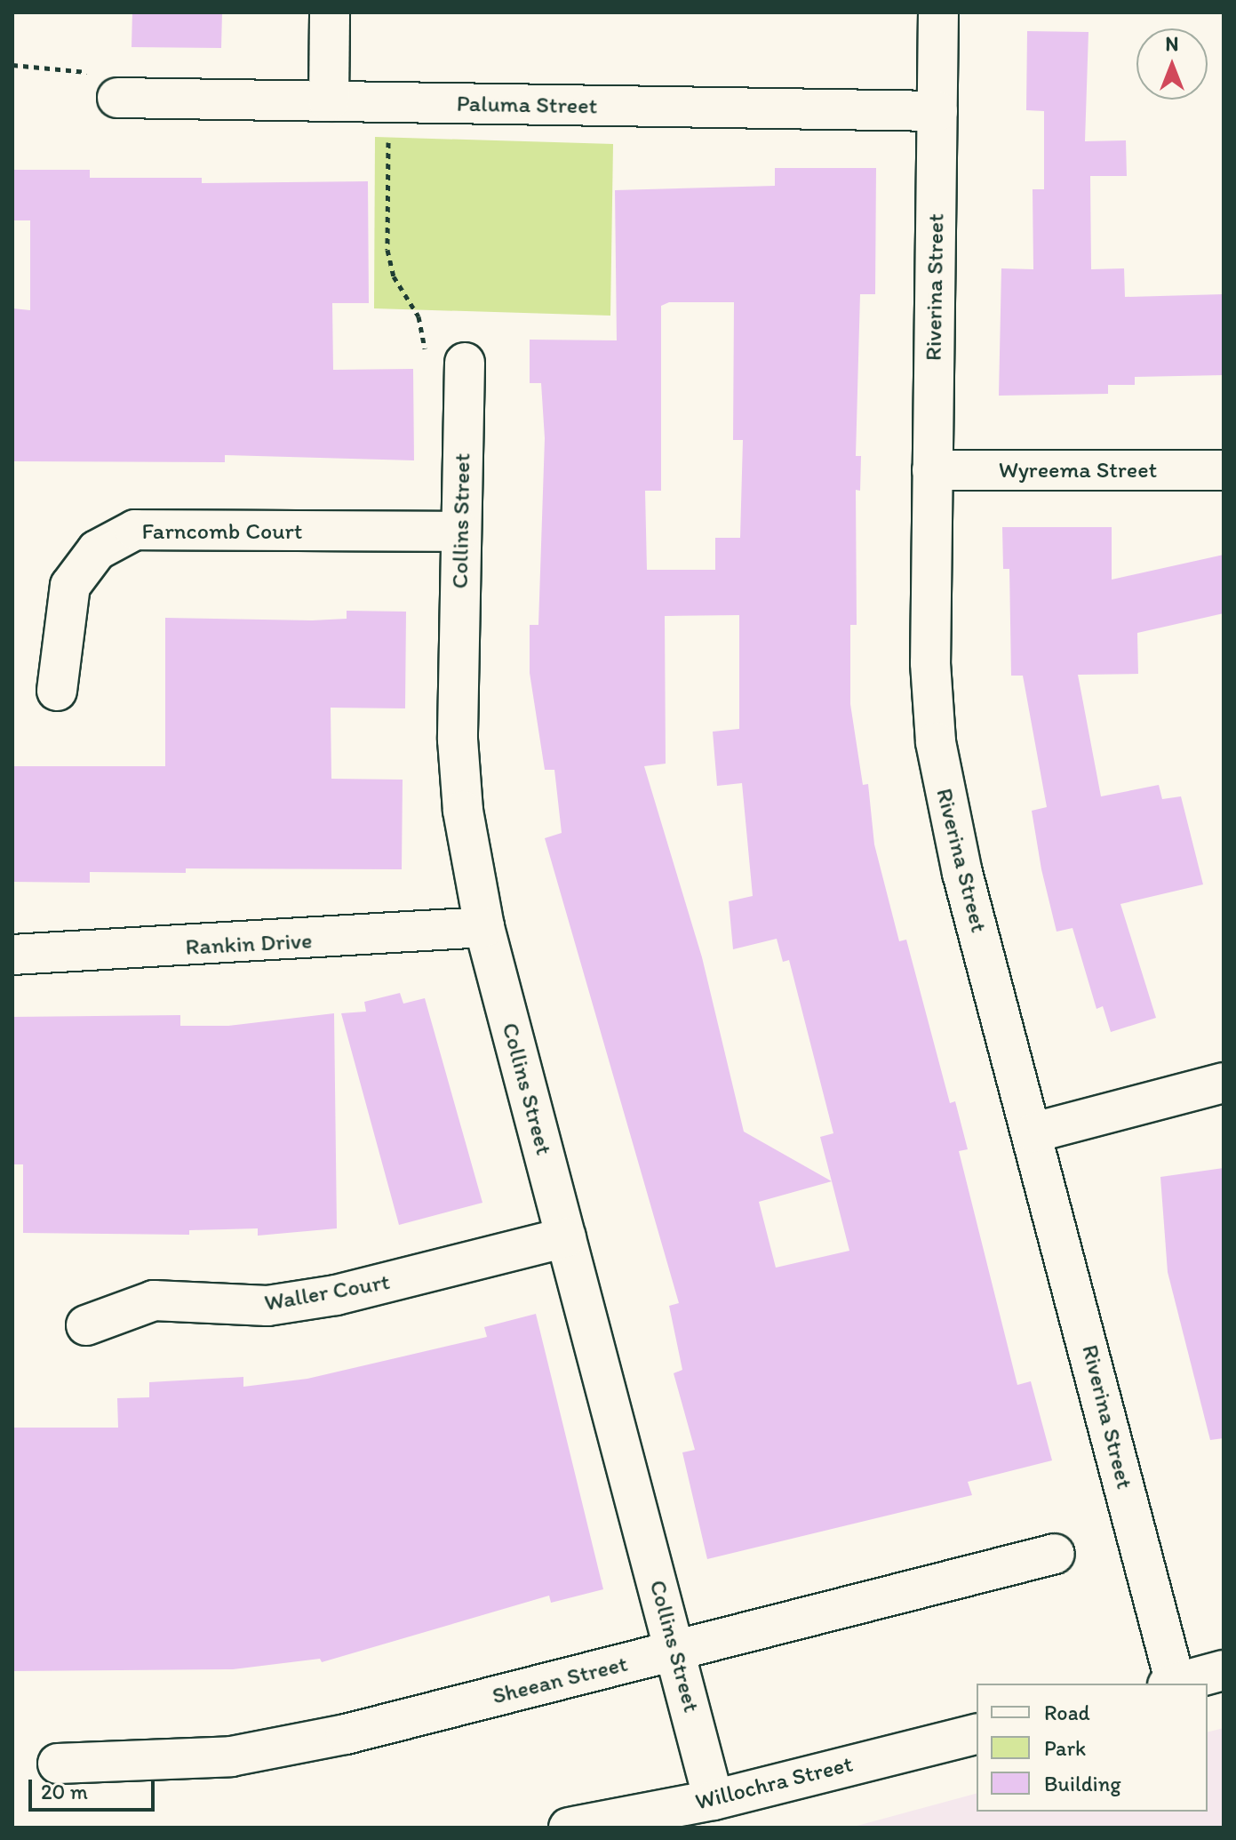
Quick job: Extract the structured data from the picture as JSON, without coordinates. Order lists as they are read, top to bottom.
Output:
{
  "streets": {
    "street": [
      "Paluma Street",
      "Riverina Street",
      "Wyreema Street",
      "Collins Street",
      "Farncomb Court",
      "Rankin Drive",
      "Waller Court",
      "Sheean Street",
      "Willochra Street"
    ]
  },
  "crossings": [
    ["Paluma Street", "Riverina Street"],
    ["Riverina Street", "Wyreema Street"],
    ["Collins Street", "Farncomb Court"],
    ["Collins Street", "Rankin Drive"],
    ["Collins Street", "Waller Court"],
    ["Collins Street", "Sheean Street"],
    ["Collins Street", "Willochra Street"]
  ],
  "legend": ["Road", "Park", "Building"],
  "scale_bar": "20 m",
  "north": "top"
}
